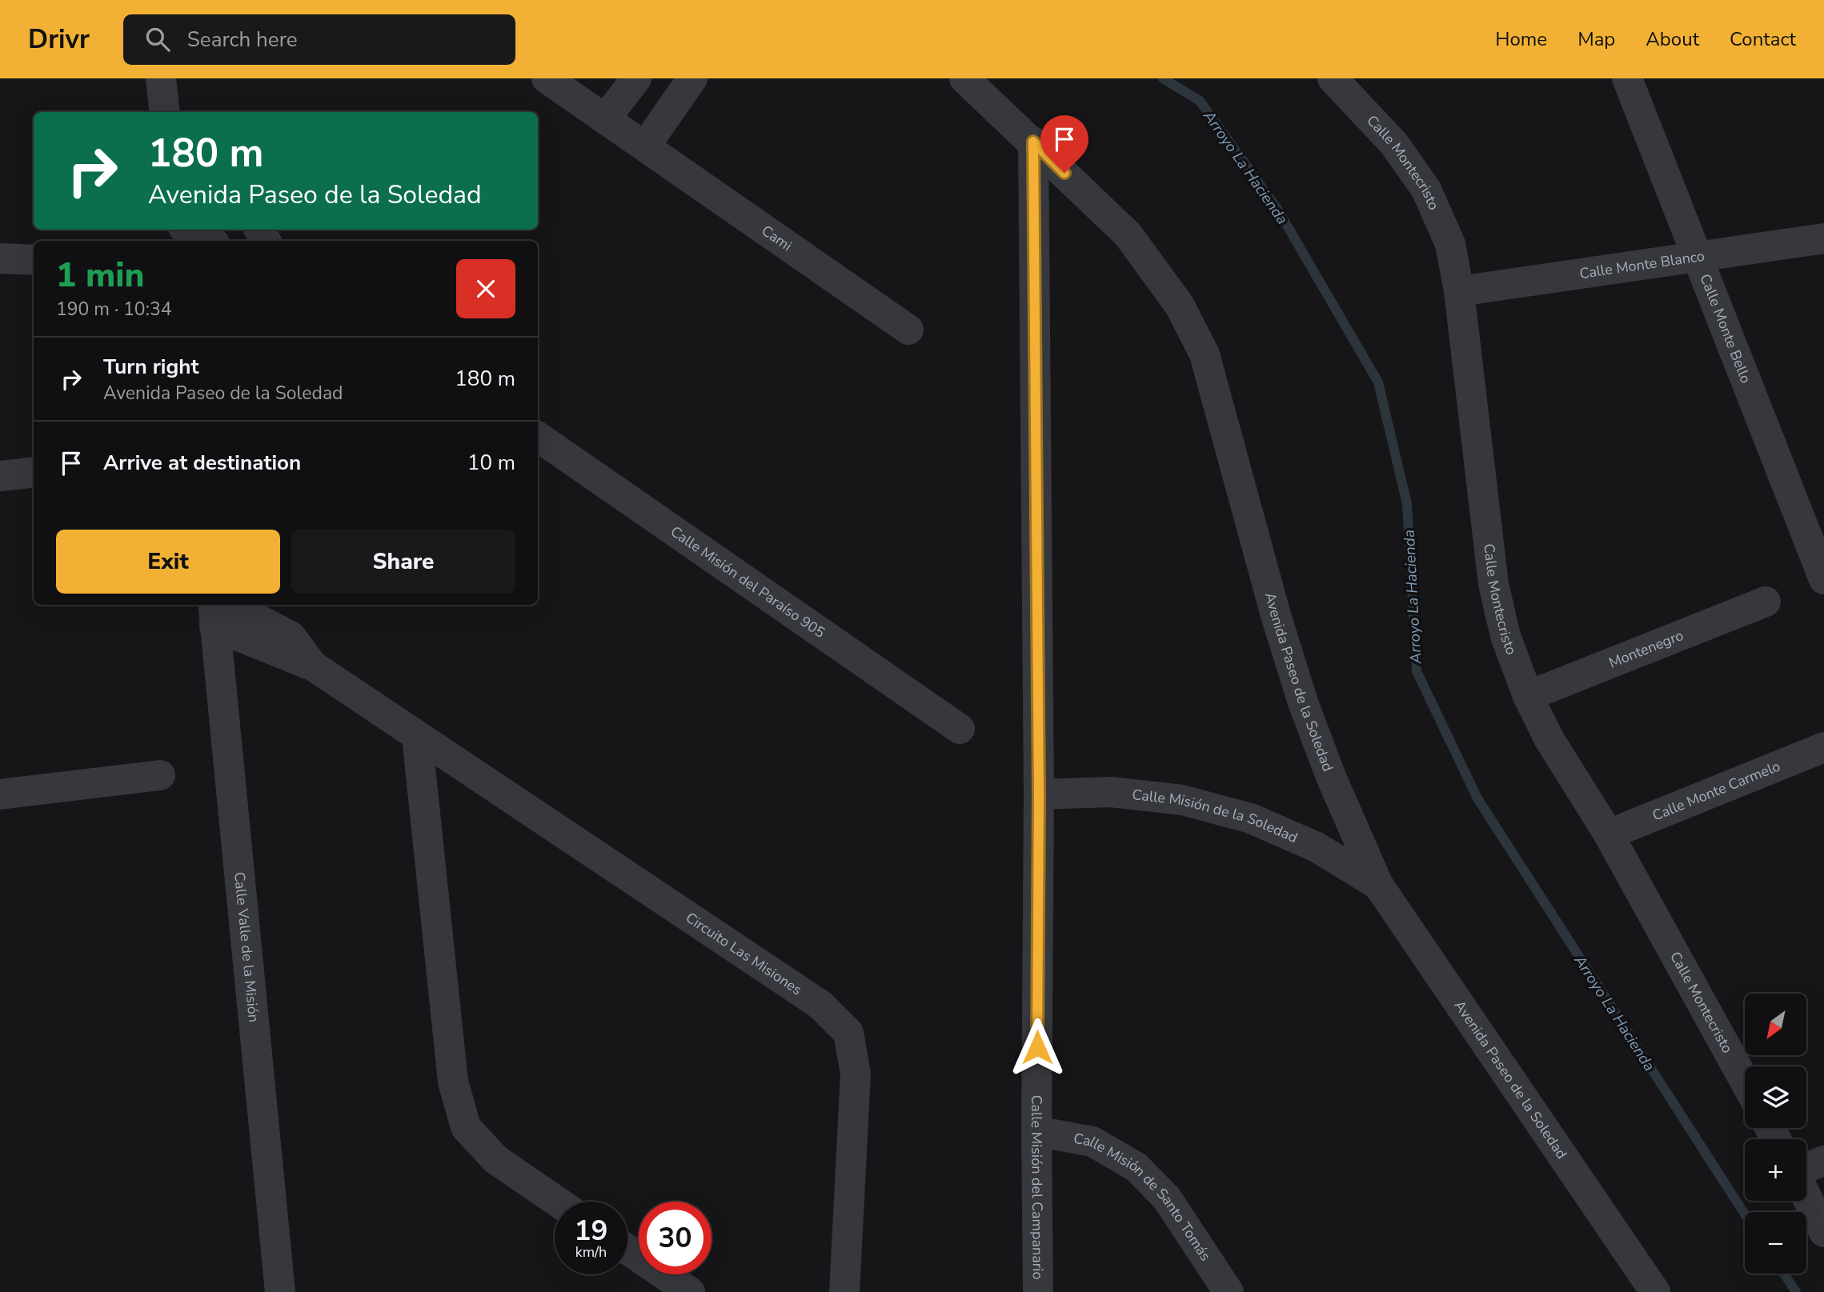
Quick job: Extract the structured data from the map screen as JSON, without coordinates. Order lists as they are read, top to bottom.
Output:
{
  "streets": {
    "street": [
      "Calle Montecristo",
      "Cami",
      "Calle Monte Blanco",
      "Calle Monte Bello",
      "Calle Misión del Paraíso 905",
      "Montenegro",
      "Avenida Paseo de la Soledad",
      "Calle Monte Carmelo",
      "Calle Misión de la Soledad",
      "Calle Valle de la Misión",
      "Circuito Las Misiones",
      "Calle Misión del Campanario",
      "Calle Misión de Santo Tomás"
    ]
  },
  "crossings": [
    ["Calle Montecristo", "Calle Monte Blanco"],
    ["Calle Montecristo", "Montenegro"],
    ["Calle Montecristo", "Calle Monte Carmelo"],
    ["Calle Monte Blanco", "Calle Monte Bello"],
    ["Avenida Paseo de la Soledad", "Calle Misión de la Soledad"],
    ["Avenida Paseo de la Soledad", "Calle Misión del Campanario"],
    ["Calle Misión de la Soledad", "Calle Misión del Campanario"],
    ["Calle Valle de la Misión", "Circuito Las Misiones"],
    ["Calle Misión del Campanario", "Calle Misión de Santo Tomás"]
  ],
  "water": ["Arroyo La Hacienda"],
  "north": "bottom left",
  "page": {
    "header": "Drivr",
    "search": "Search here",
    "nav": [
      "Home",
      "Map",
      "About",
      "Contact"
    ],
    "turn": ["180 m", "Avenida Paseo de la Soledad"],
    "heading": ["1 min", "190 m · 10:34"],
    "list": [
      {
        "name": "Turn right",
        "note": "Avenida Paseo de la Soledad",
        "value": "180 m"
      },
      {
        "name": "Arrive at destination",
        "value": "10 m"
      }
    ],
    "buttons": ["Exit", "Share"],
    "map_buttons": ["+", "−"],
    "speed": "19 km/h",
    "limit": "30"
  }
}
